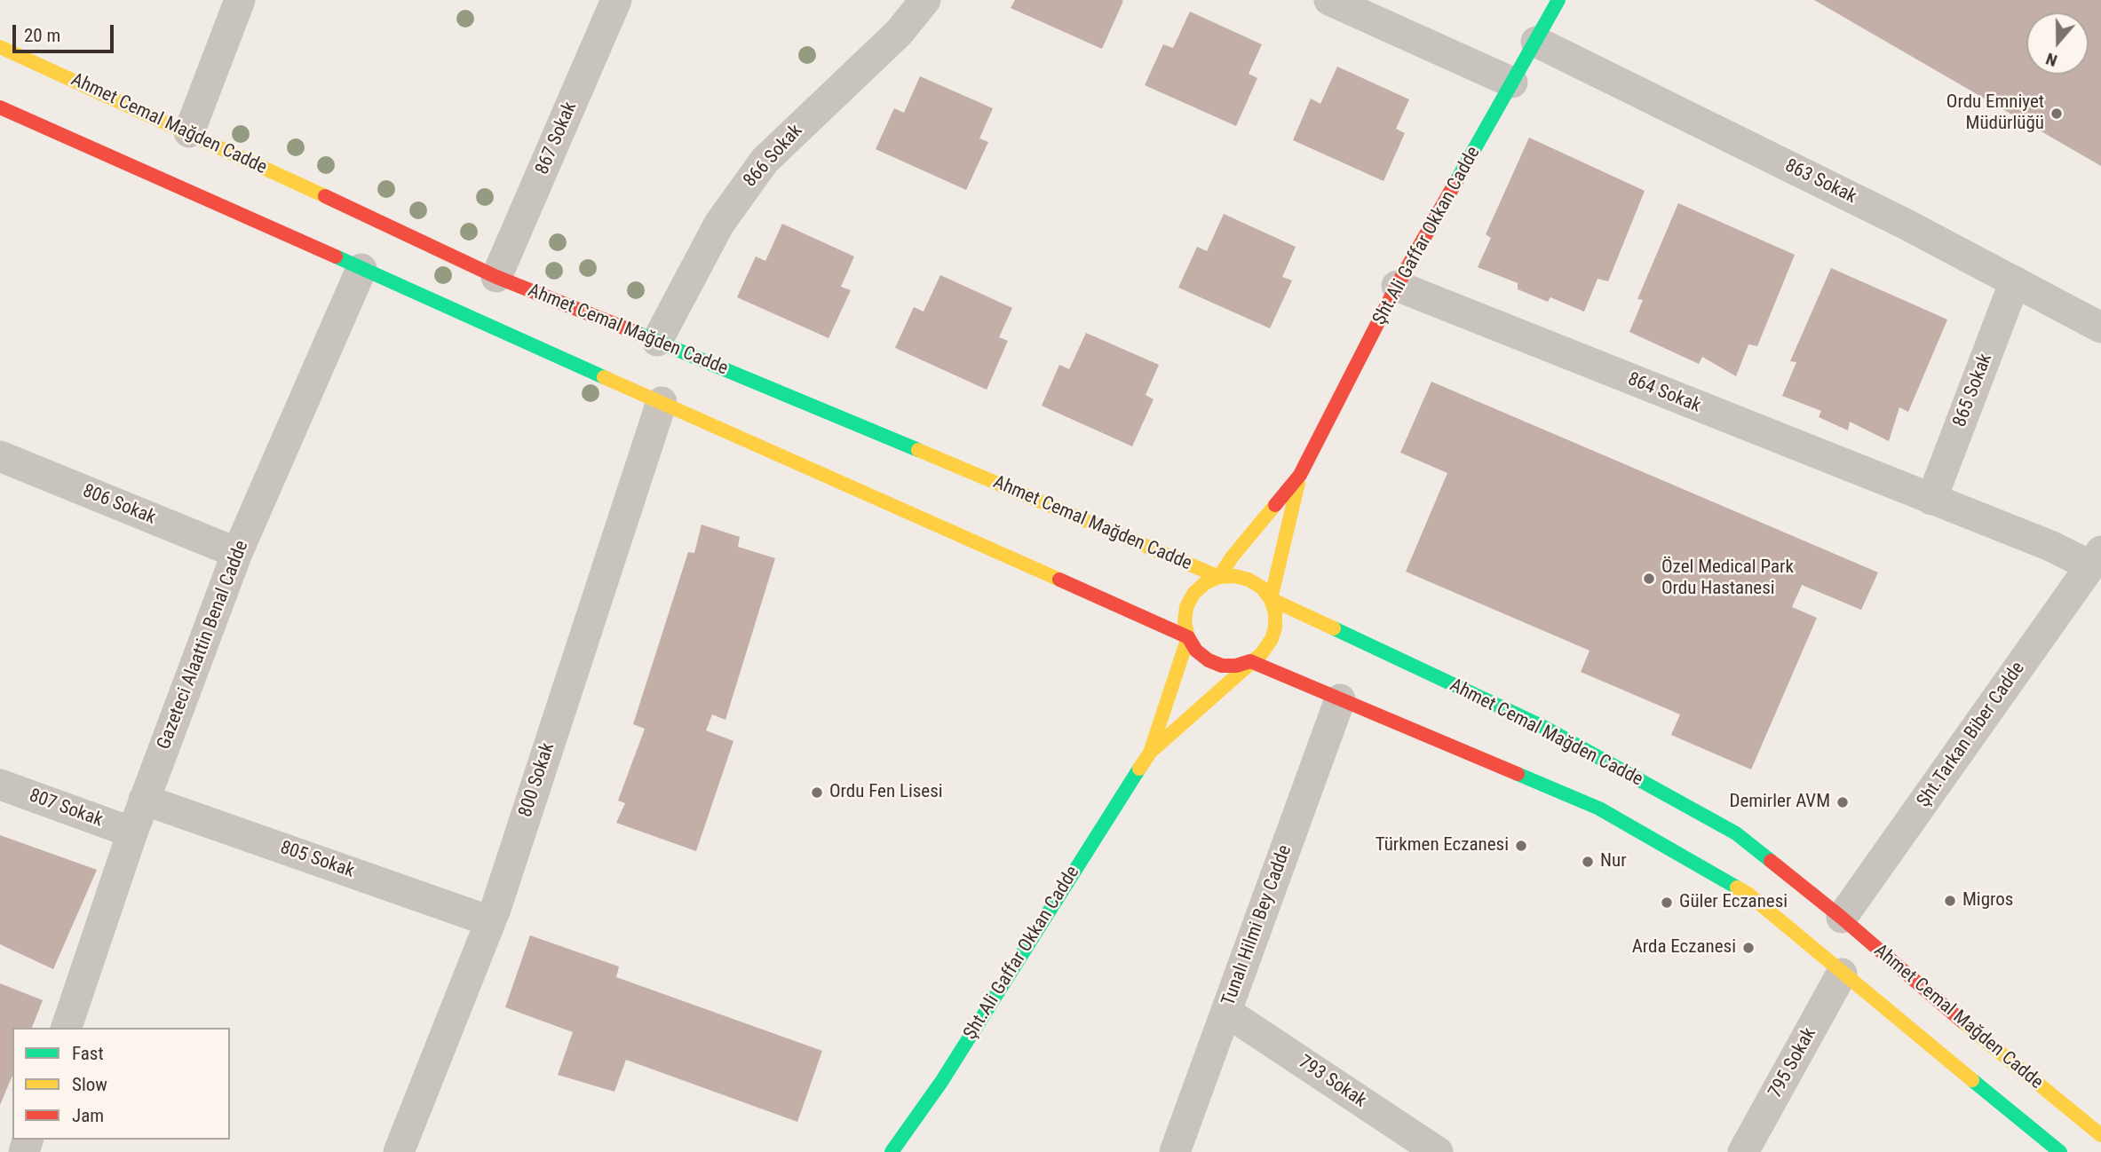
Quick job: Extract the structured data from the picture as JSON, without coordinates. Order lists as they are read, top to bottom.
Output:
{
  "streets": {
    "main road": ["Ahmet Cemal Mağden Cadde", "Şht.Ali Gaffar Okkan Cadde"],
    "street": [
      "867 Sokak",
      "866 Sokak",
      "863 Sokak",
      "865 Sokak",
      "864 Sokak",
      "806 Sokak",
      "Gazeteci Alaattin Benal Cadde",
      "Şht.Tarkan Biber Cadde",
      "800 Sokak",
      "807 Sokak",
      "805 Sokak",
      "Tunalı Hilmi Bey Cadde",
      "795 Sokak",
      "793 Sokak"
    ]
  },
  "crossings": [
    ["Ahmet Cemal Mağden Cadde", "867 Sokak"],
    ["Ahmet Cemal Mağden Cadde", "866 Sokak"],
    ["Ahmet Cemal Mağden Cadde", "Şht.Ali Gaffar Okkan Cadde"],
    ["Ahmet Cemal Mağden Cadde", "Gazeteci Alaattin Benal Cadde"],
    ["Ahmet Cemal Mağden Cadde", "Şht.Tarkan Biber Cadde"],
    ["Ahmet Cemal Mağden Cadde", "800 Sokak"],
    ["Ahmet Cemal Mağden Cadde", "Tunalı Hilmi Bey Cadde"],
    ["Ahmet Cemal Mağden Cadde", "795 Sokak"],
    ["863 Sokak", "Şht.Ali Gaffar Okkan Cadde"],
    ["863 Sokak", "865 Sokak"],
    ["Şht.Ali Gaffar Okkan Cadde", "864 Sokak"],
    ["865 Sokak", "864 Sokak"],
    ["864 Sokak", "Şht.Tarkan Biber Cadde"],
    ["806 Sokak", "Gazeteci Alaattin Benal Cadde"],
    ["Gazeteci Alaattin Benal Cadde", "807 Sokak"],
    ["Gazeteci Alaattin Benal Cadde", "805 Sokak"],
    ["800 Sokak", "805 Sokak"],
    ["Tunalı Hilmi Bey Cadde", "793 Sokak"]
  ],
  "places": [
    "Ordu Emniyet Müdürlüğü",
    "Özel Medical Park Ordu Hastanesi",
    "Ordu Fen Lisesi",
    "Demirler AVM",
    "Türkmen Eczanesi",
    "Nur",
    "Migros",
    "Güler Eczanesi",
    "Arda Eczanesi"
  ],
  "legend": ["Fast", "Slow", "Jam"],
  "scale_bar": "20 m",
  "north": "bottom"
}
